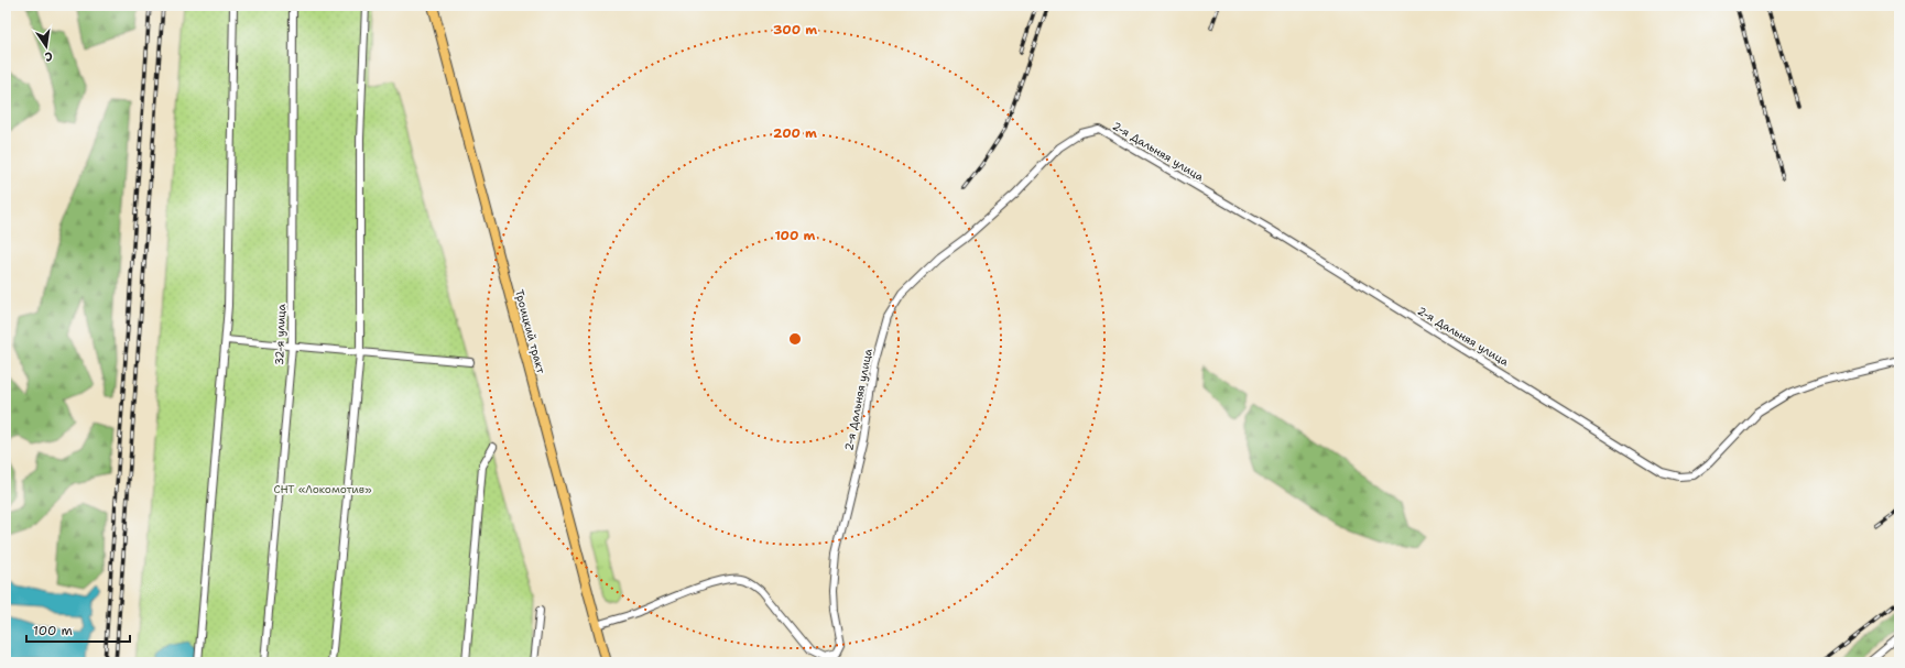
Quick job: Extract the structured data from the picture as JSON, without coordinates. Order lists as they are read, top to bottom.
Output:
{
  "streets": {
    "main road": ["Троицкий тракт"],
    "street": ["2-я Дальняя улица", "32-я улица"]
  },
  "crossings": [
    ["2-я Дальняя улица", "Троицкий тракт"]
  ],
  "parks": ["СНТ «Локомотив»"],
  "scale_bar": "100 m",
  "north": "bottom",
  "rings": ["300 m", "200 m", "100 m"]
}
